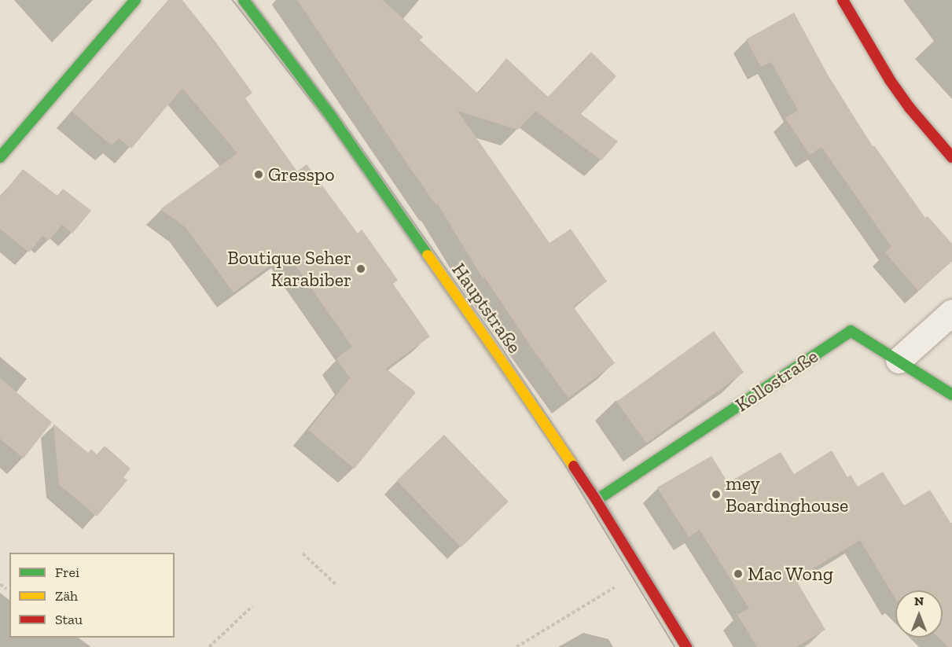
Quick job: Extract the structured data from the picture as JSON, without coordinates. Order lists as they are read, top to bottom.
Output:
{
  "streets": {
    "street": ["Hauptstraße", "Kollostraße"]
  },
  "crossings": [
    ["Hauptstraße", "Kollostraße"]
  ],
  "places": [
    "Gresspo",
    "Boutique Seher Karabiber",
    "mey Boardinghouse",
    "Mac Wong"
  ],
  "legend": ["Frei", "Zäh", "Stau"],
  "north": "top"
}
